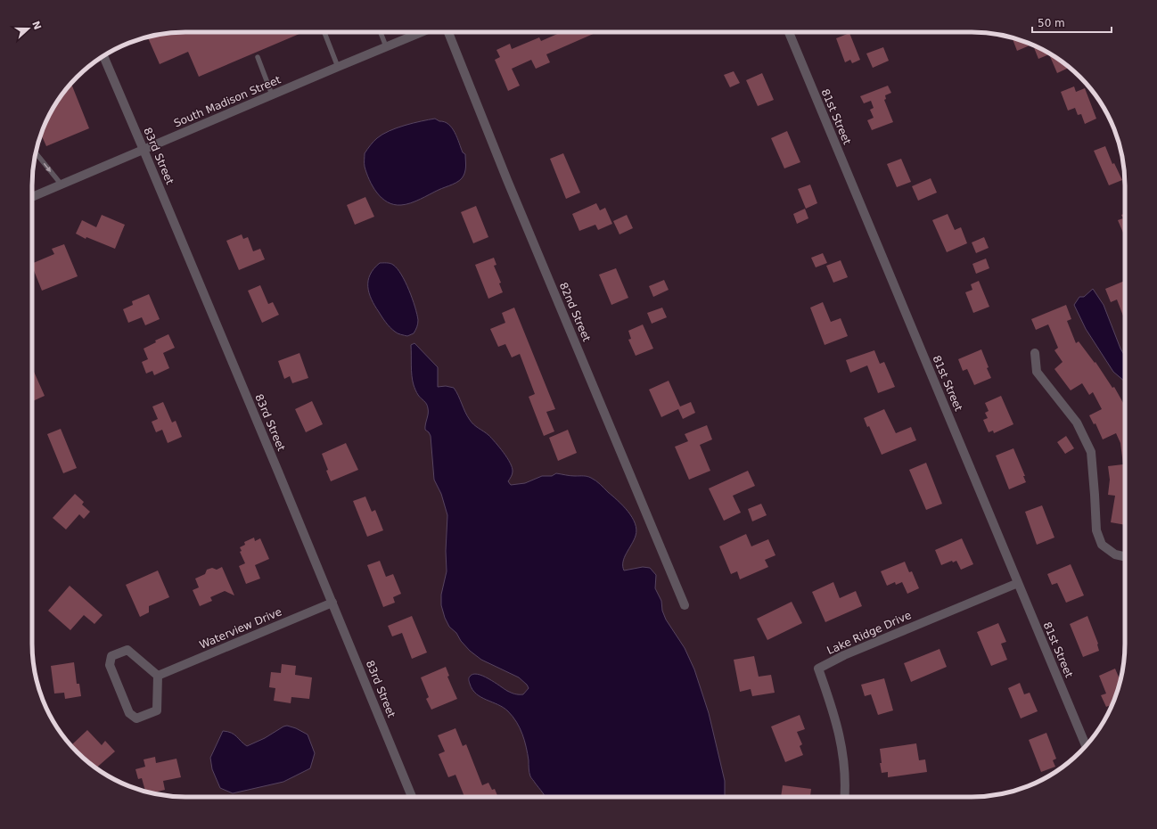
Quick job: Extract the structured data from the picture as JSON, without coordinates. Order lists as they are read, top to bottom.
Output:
{
  "streets": {
    "street": [
      "South Madison Street",
      "81st Street",
      "83rd Street",
      "82nd Street",
      "Waterview Drive",
      "Lake Ridge Drive"
    ]
  },
  "crossings": [
    ["South Madison Street", "83rd Street"],
    ["81st Street", "Lake Ridge Drive"],
    ["83rd Street", "Waterview Drive"]
  ],
  "scale_bar": "50 m",
  "north": "right"
}
